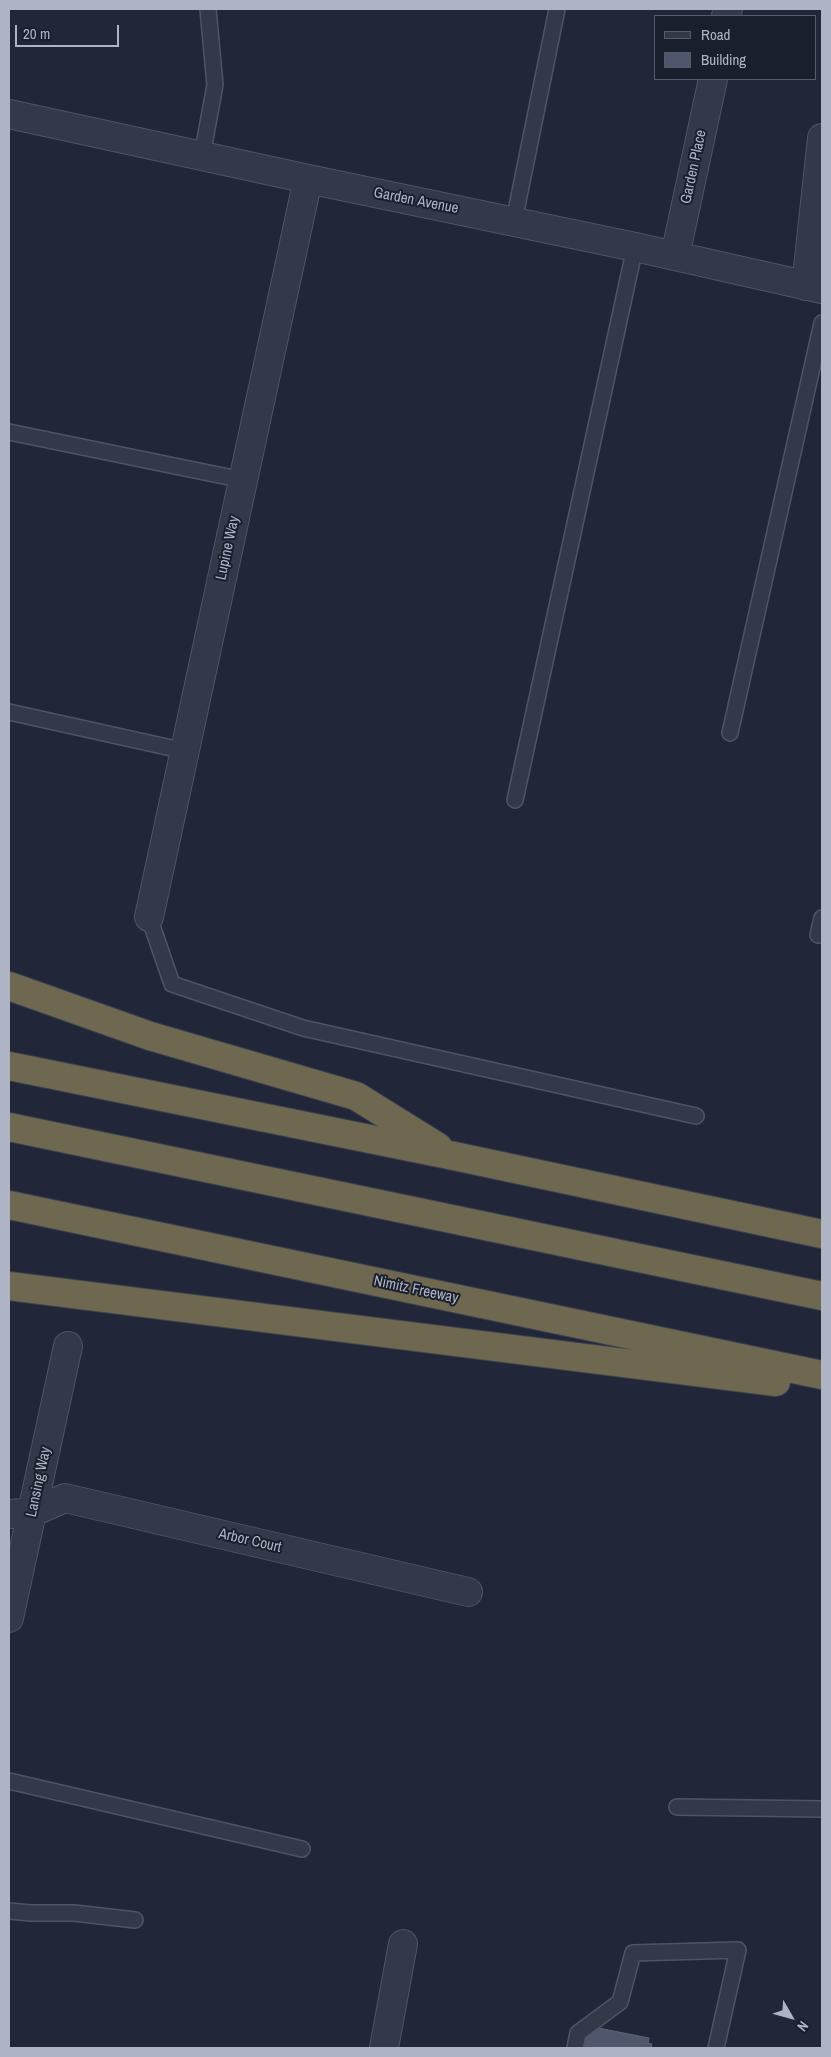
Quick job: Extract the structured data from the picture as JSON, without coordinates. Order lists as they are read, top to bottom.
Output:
{
  "streets": {
    "highway": ["Nimitz Freeway"],
    "street": [
      "Garden Place",
      "Garden Avenue",
      "Lupine Way",
      "Lansing Way",
      "Arbor Court"
    ]
  },
  "crossings": [
    ["Garden Place", "Garden Avenue"],
    ["Garden Avenue", "Lupine Way"],
    ["Lansing Way", "Arbor Court"]
  ],
  "legend": ["Road", "Building"],
  "scale_bar": "20 m",
  "north": "bottom right"
}
